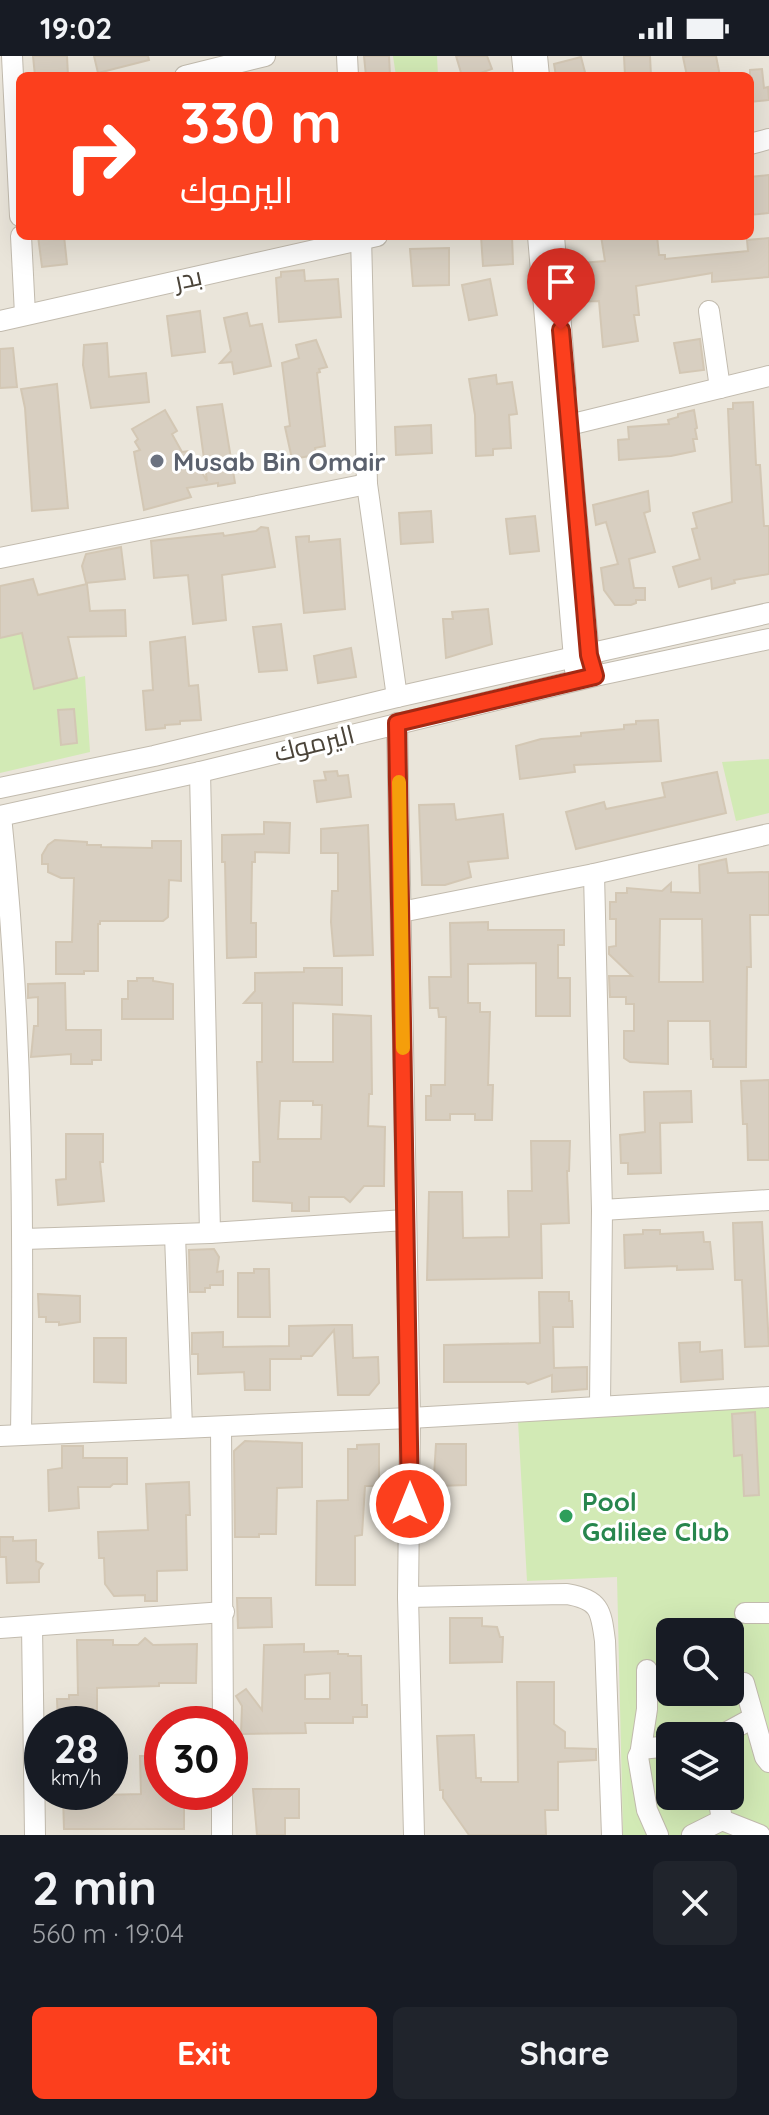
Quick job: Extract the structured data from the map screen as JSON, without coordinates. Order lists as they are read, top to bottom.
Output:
{
  "streets": {
    "street": ["بدر", "اليرموك"]
  },
  "places": ["Musab Bin Omair", "Pool Galilee Club"],
  "page": {
    "status": "19:02",
    "turn": ["330 m", "اليرموك"],
    "speed": "28 km/h",
    "limit": "30",
    "heading": ["2 min", "560 m · 19:04"],
    "buttons": ["Exit", "Share"]
  }
}
